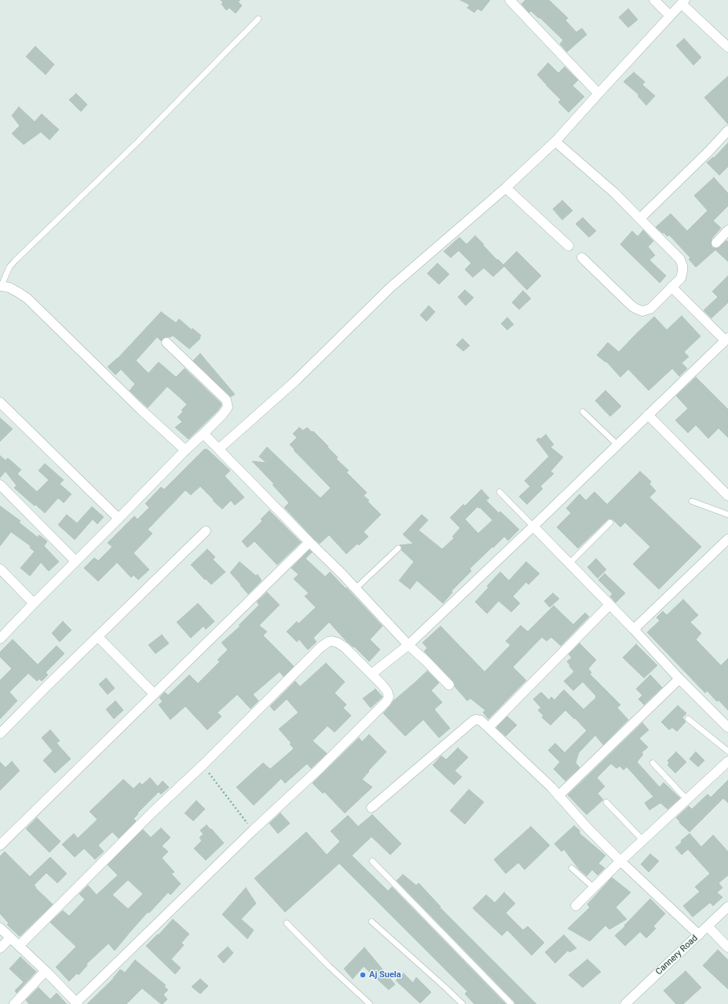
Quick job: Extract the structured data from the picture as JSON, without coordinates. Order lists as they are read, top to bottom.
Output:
{
  "streets": {
    "street": ["Cannery Road"]
  },
  "places": ["Aj Suela"]
}
